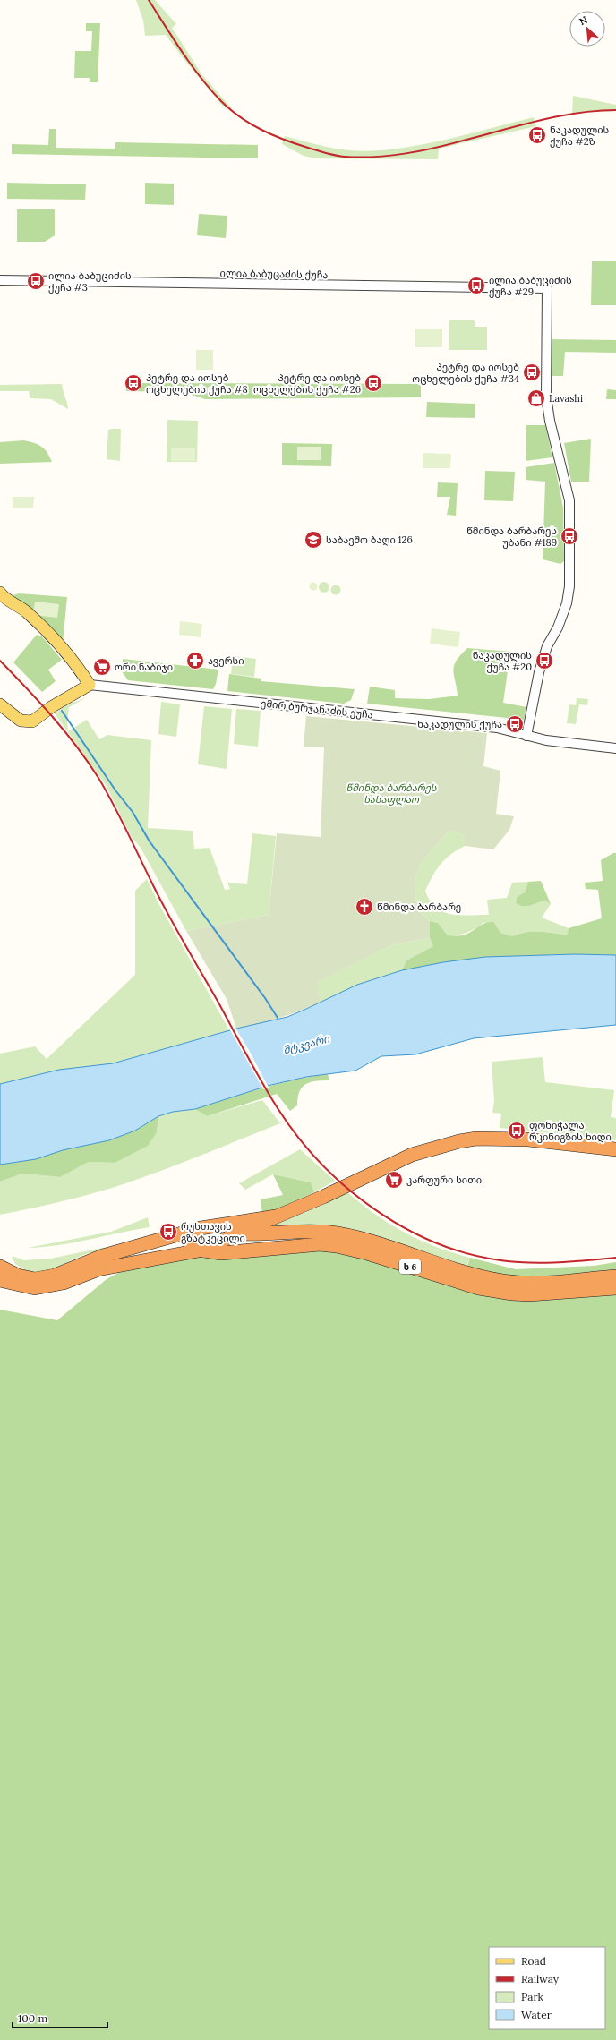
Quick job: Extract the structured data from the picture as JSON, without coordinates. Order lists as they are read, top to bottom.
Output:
{
  "streets": {
    "highway": ["ს 6"],
    "street": ["ილია ბაბუცაძის ქუჩა", "ემირ ბურჯანაძის ქუჩა"]
  },
  "crossings": [
    ["ილია ბაბუცაძის ქუჩა", "ემირ ბურჯანაძის ქუჩა"]
  ],
  "water": ["მტკვარი"],
  "parks": ["წმინდა ბარბარეს სასაფლაო"],
  "places": {
    "bus stop": [
      "ნაკადულის ქუჩა #2ზ",
      "ილია ბაბუციძის ქუჩა #3",
      "ილია ბაბუციძის ქუჩა #29",
      "პეტრე და იოსებ ოცხელების ქუჩა #34",
      "პეტრე და იოსებ ოცხელების ქუჩა #8",
      "პეტრე და იოსებ ოცხელების ქუჩა #26",
      "წმინდა ბარბარეს უბანი #189",
      "ნაკადულის ქუჩა #20",
      "ნაკადულის ქუჩა",
      "ფონიჭალა რკინიგზის ხიდი",
      "რუსთავის გზატკეცილი"
    ],
    "shop": ["Lavashi"],
    "school or university": ["საბავშო ბაღი 126"],
    "pharmacy": ["ავერსი"],
    "supermarket": ["ორი ნაბიჯი", "კარფური სითი"],
    "church": ["წმინდა ბარბარე"]
  },
  "legend": [
    "Road",
    "Railway",
    "Park",
    "Water"
  ],
  "scale_bar": "100 m",
  "north": "top left"
}
